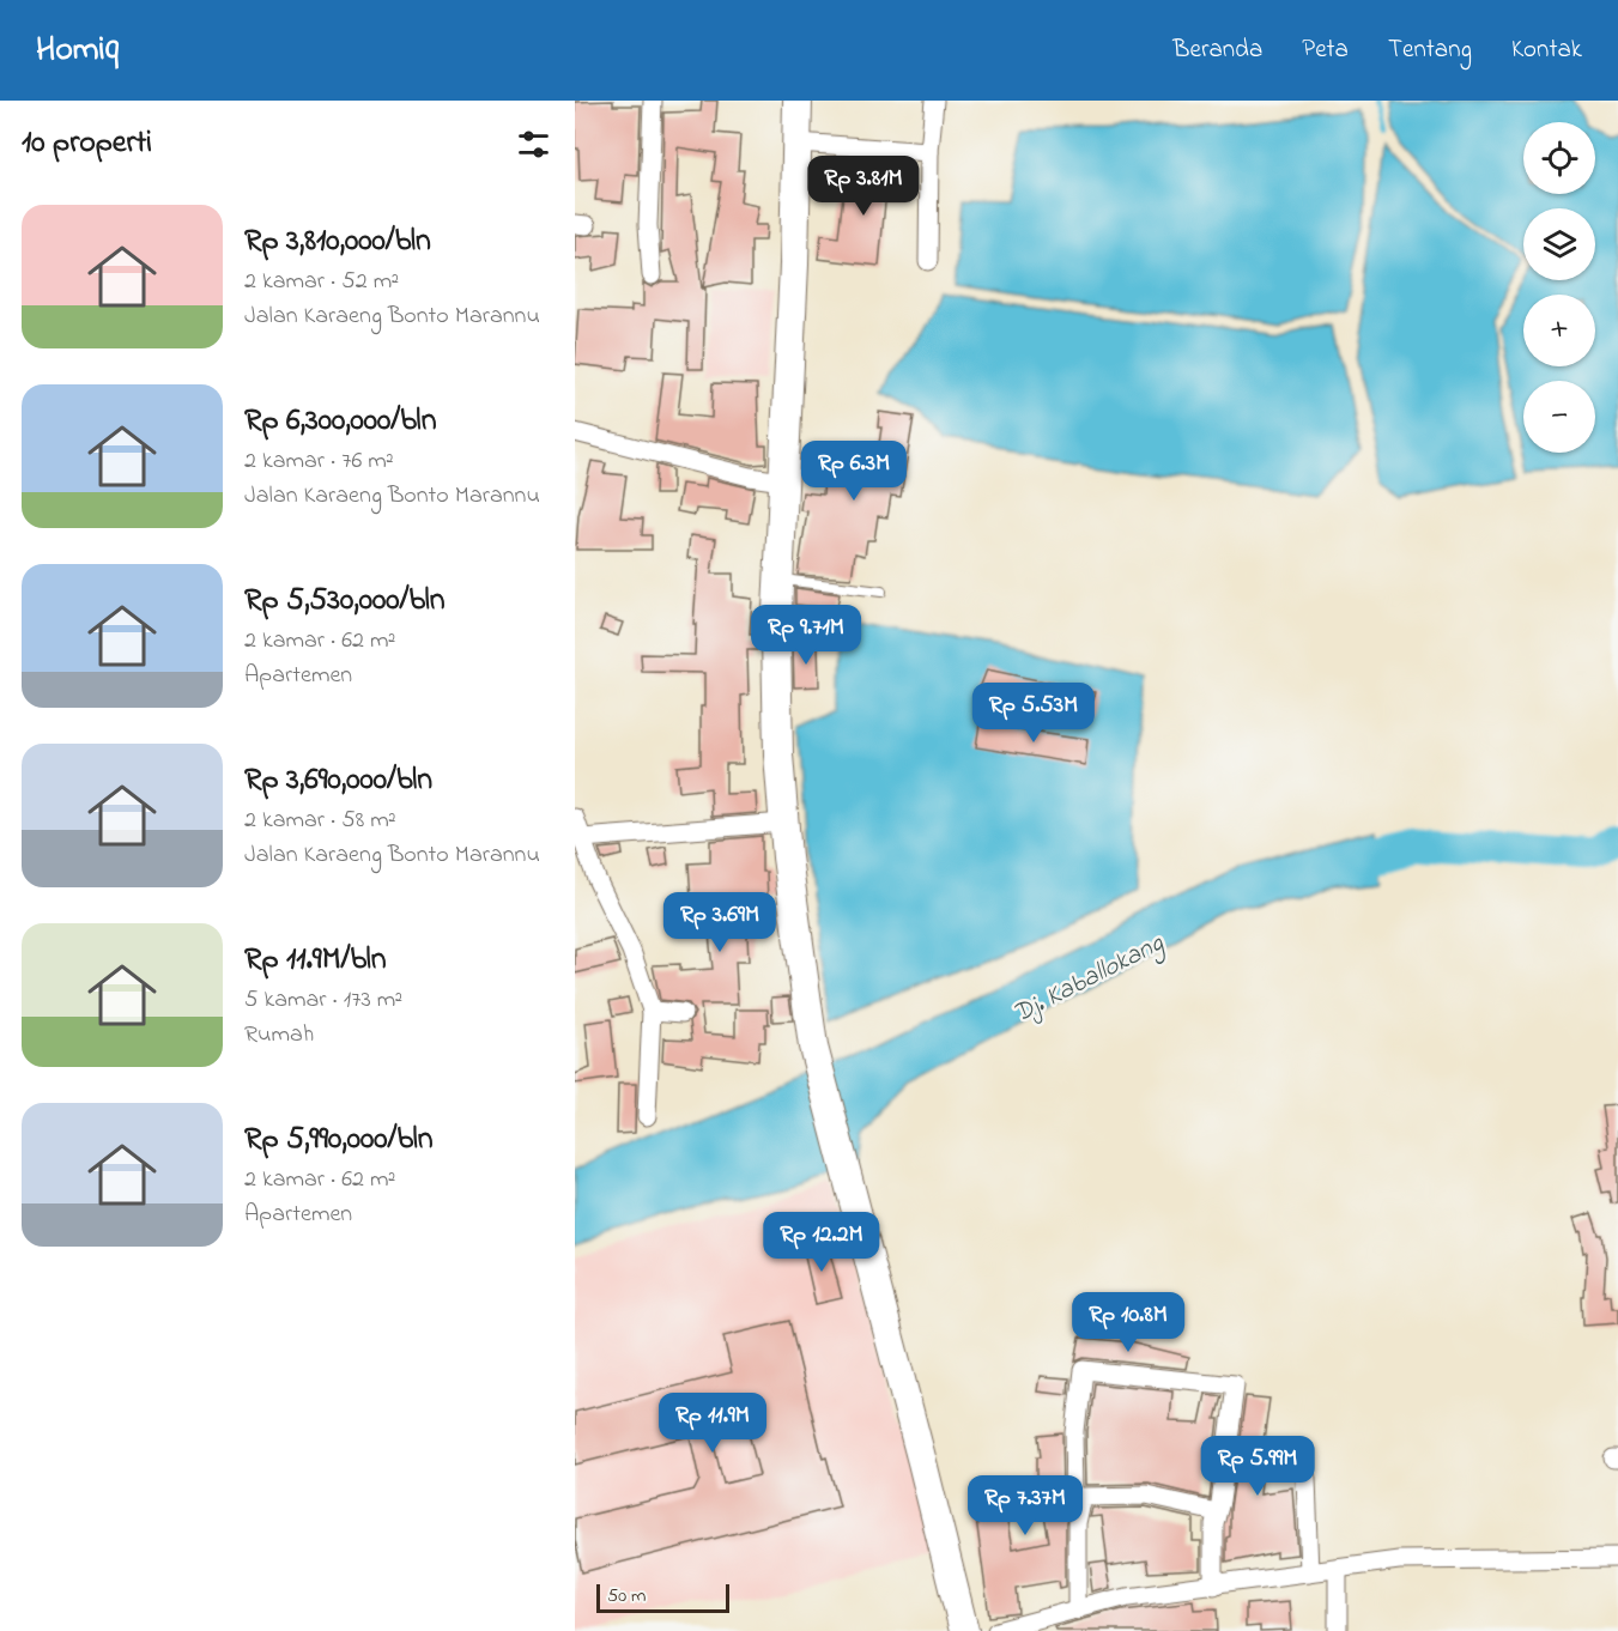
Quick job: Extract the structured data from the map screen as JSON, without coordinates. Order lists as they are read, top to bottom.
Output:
{
  "water": ["Dj. Kaballokang"],
  "scale_bar": "50 m",
  "page": {
    "header": "Homiq",
    "nav": [
      "Beranda",
      "Peta",
      "Tentang",
      "Kontak"
    ],
    "heading": "10 properti",
    "map_buttons": ["+", "−"],
    "price": [
      "Rp 3.81M",
      "Rp 6.3M",
      "Rp 9.71M",
      "Rp 5.53M",
      "Rp 3.69M",
      "Rp 12.2M",
      "Rp 10.8M",
      "Rp 11.9M",
      "Rp 5.99M",
      "Rp 7.37M"
    ],
    "list": [
      {
        "name": "Rp 3,810,000/bln",
        "note": "2 kamar · 52 m² · Jalan Karaeng Bonto Marannu"
      },
      {
        "name": "Rp 6,300,000/bln",
        "note": "2 kamar · 76 m² · Jalan Karaeng Bonto Marannu"
      },
      {
        "name": "Rp 5,530,000/bln",
        "note": "2 kamar · 62 m² · Apartemen"
      },
      {
        "name": "Rp 3,690,000/bln",
        "note": "2 kamar · 58 m² · Jalan Karaeng Bonto Marannu"
      },
      {
        "name": "Rp 11.9M/bln",
        "note": "5 kamar · 173 m² · Rumah"
      },
      {
        "name": "Rp 5,990,000/bln",
        "note": "2 kamar · 62 m² · Apartemen"
      }
    ],
    "scale": "50 m"
  }
}
